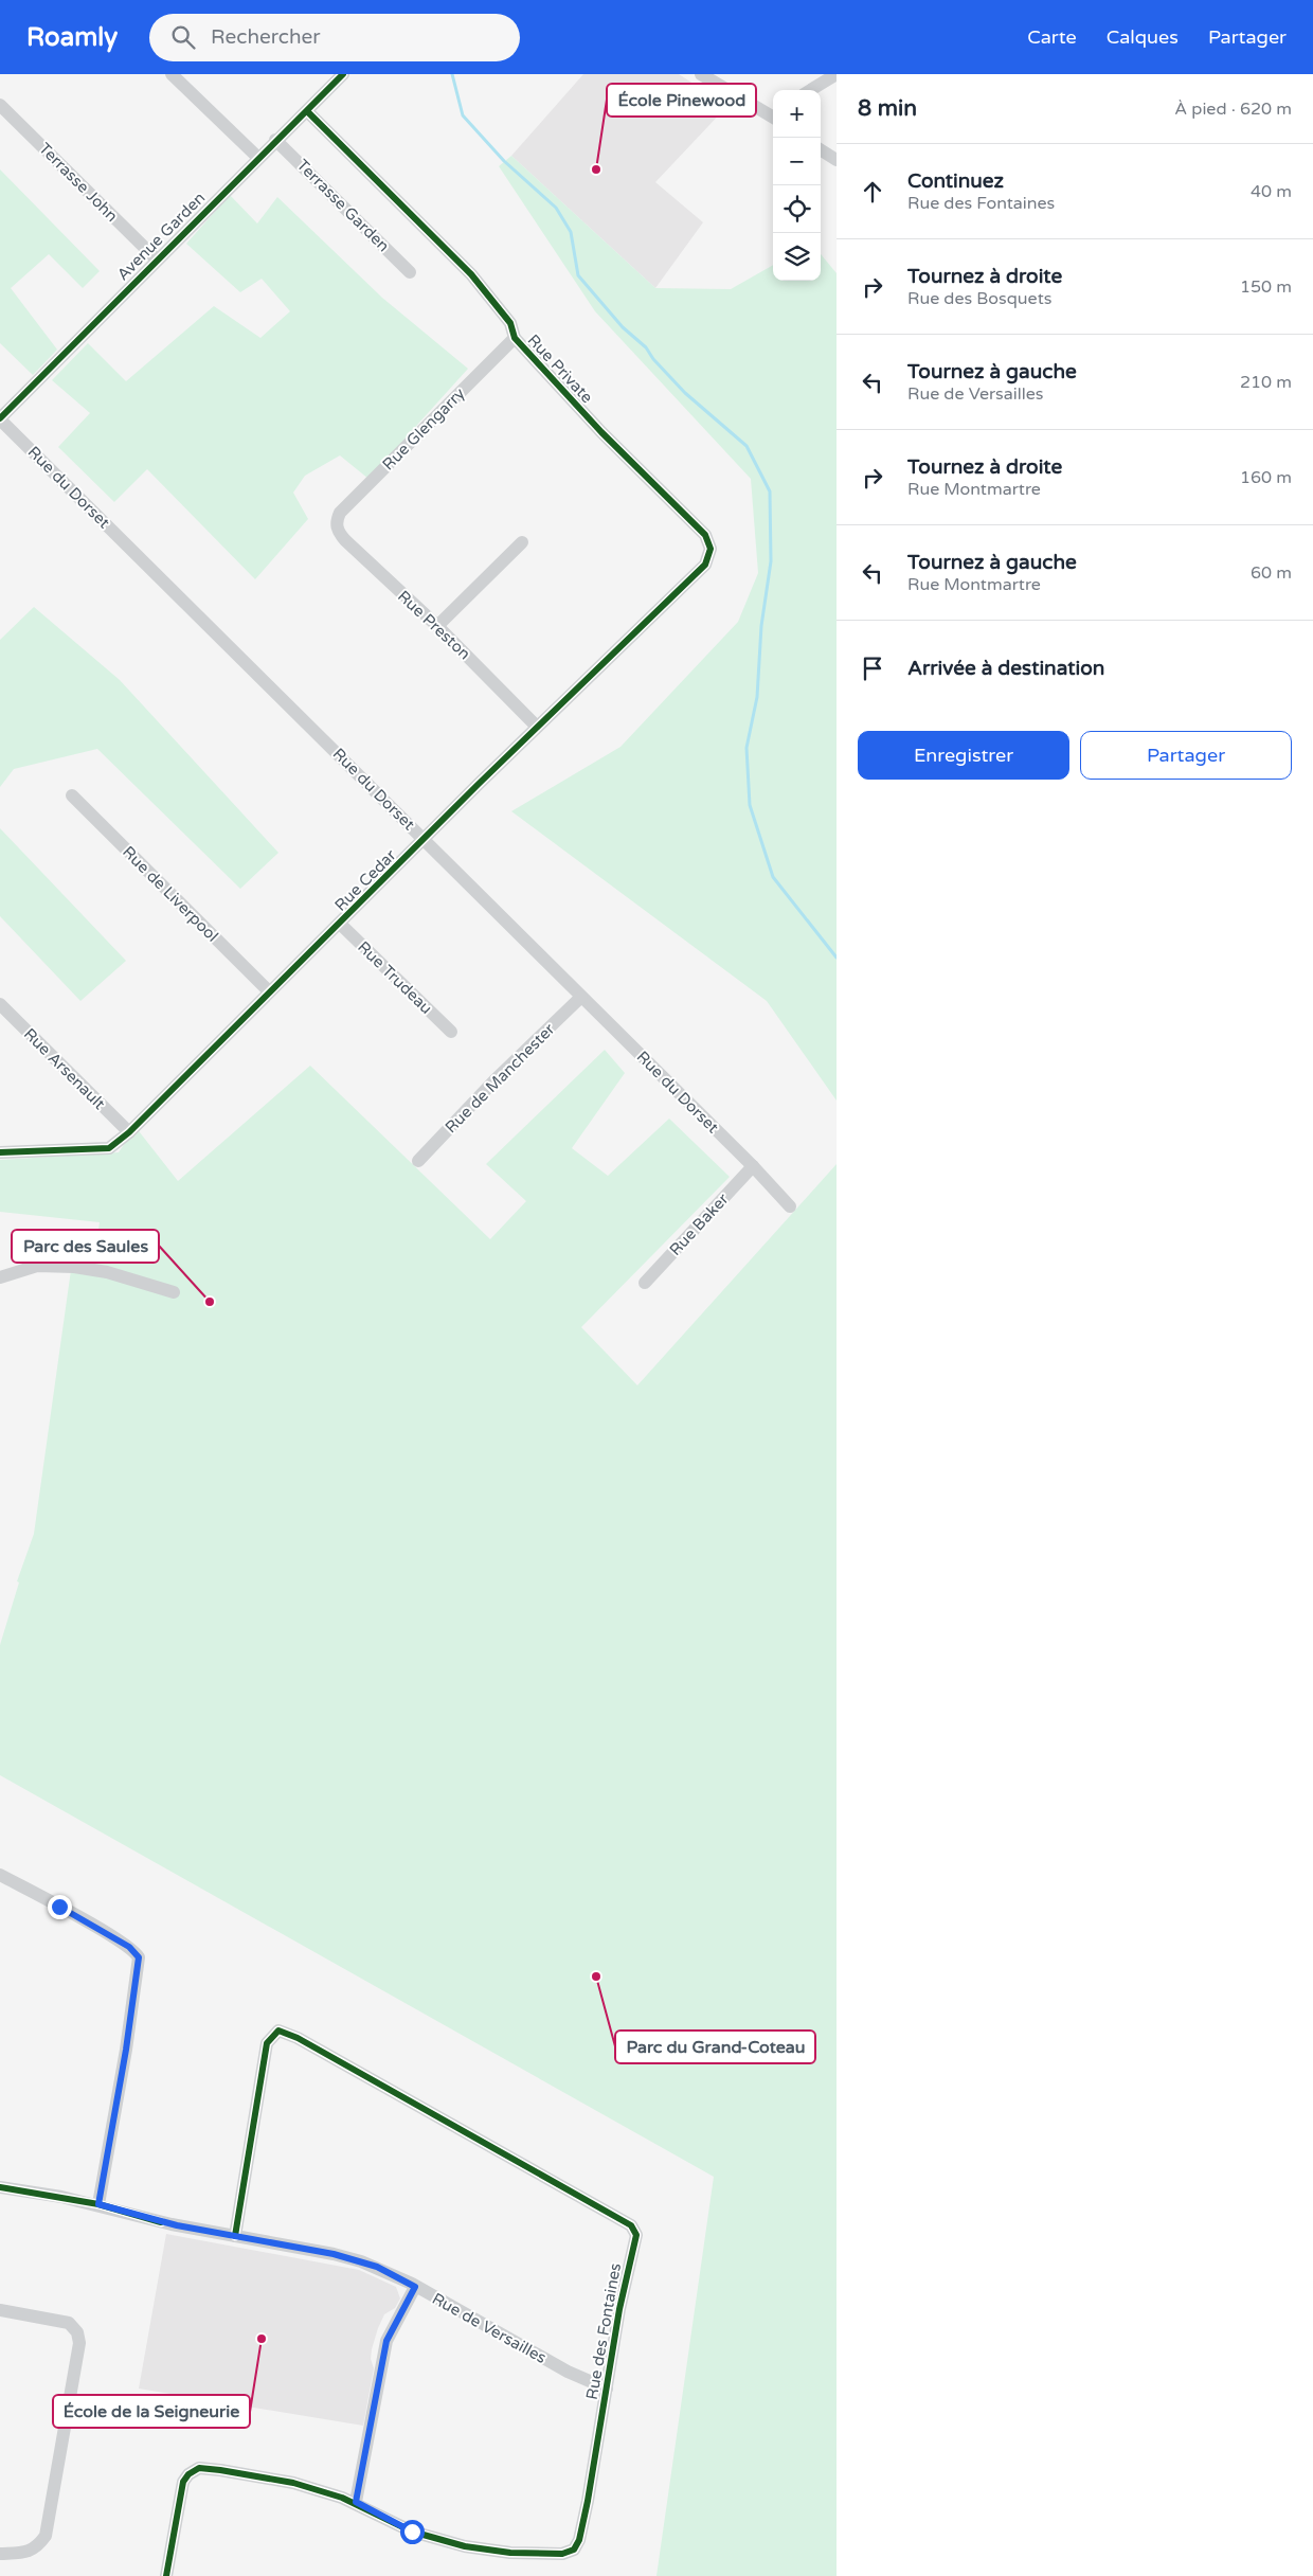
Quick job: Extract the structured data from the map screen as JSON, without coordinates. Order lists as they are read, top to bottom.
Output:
{
  "streets": {
    "street": [
      "Terrasse John",
      "Terrasse Garden",
      "Avenue Garden",
      "Rue Private",
      "Rue Glengarry",
      "Rue du Dorset",
      "Rue Preston",
      "Rue Cedar",
      "Rue de Liverpool",
      "Rue Trudeau",
      "Rue Arsenault",
      "Rue de Manchester",
      "Rue Baker",
      "Rue de Versailles",
      "Rue des Fontaines"
    ]
  },
  "crossings": [
    ["Terrasse John", "Avenue Garden"],
    ["Terrasse Garden", "Avenue Garden"],
    ["Avenue Garden", "Rue Private"],
    ["Avenue Garden", "Rue du Dorset"],
    ["Rue Private", "Rue Glengarry"],
    ["Rue Private", "Rue Cedar"],
    ["Rue Glengarry", "Rue Preston"],
    ["Rue du Dorset", "Rue Cedar"],
    ["Rue du Dorset", "Rue de Manchester"],
    ["Rue du Dorset", "Rue Baker"],
    ["Rue Preston", "Rue Cedar"],
    ["Rue Cedar", "Rue de Liverpool"],
    ["Rue Cedar", "Rue Trudeau"],
    ["Rue Cedar", "Rue Arsenault"],
    ["Rue de Versailles", "Rue des Fontaines"]
  ],
  "places": [
    "École Pinewood",
    "Parc des Saules",
    "Parc du Grand-Coteau",
    "École de la Seigneurie"
  ],
  "page": {
    "header": "Roamly",
    "search": "Rechercher",
    "nav": ["Carte", "Calques", "Partager"],
    "heading": ["8 min", "À pied · 620 m"],
    "map_buttons": ["+", "−"],
    "list": [
      ["Continuez", "Rue des Fontaines", "40 m"],
      ["Tournez à droite", "Rue des Bosquets", "150 m"],
      ["Tournez à gauche", "Rue de Versailles", "210 m"],
      ["Tournez à droite", "Rue Montmartre", "160 m"],
      ["Tournez à gauche", "Rue Montmartre", "60 m"],
      "Arrivée à destination"
    ],
    "buttons": ["Enregistrer", "Partager"]
  }
}
